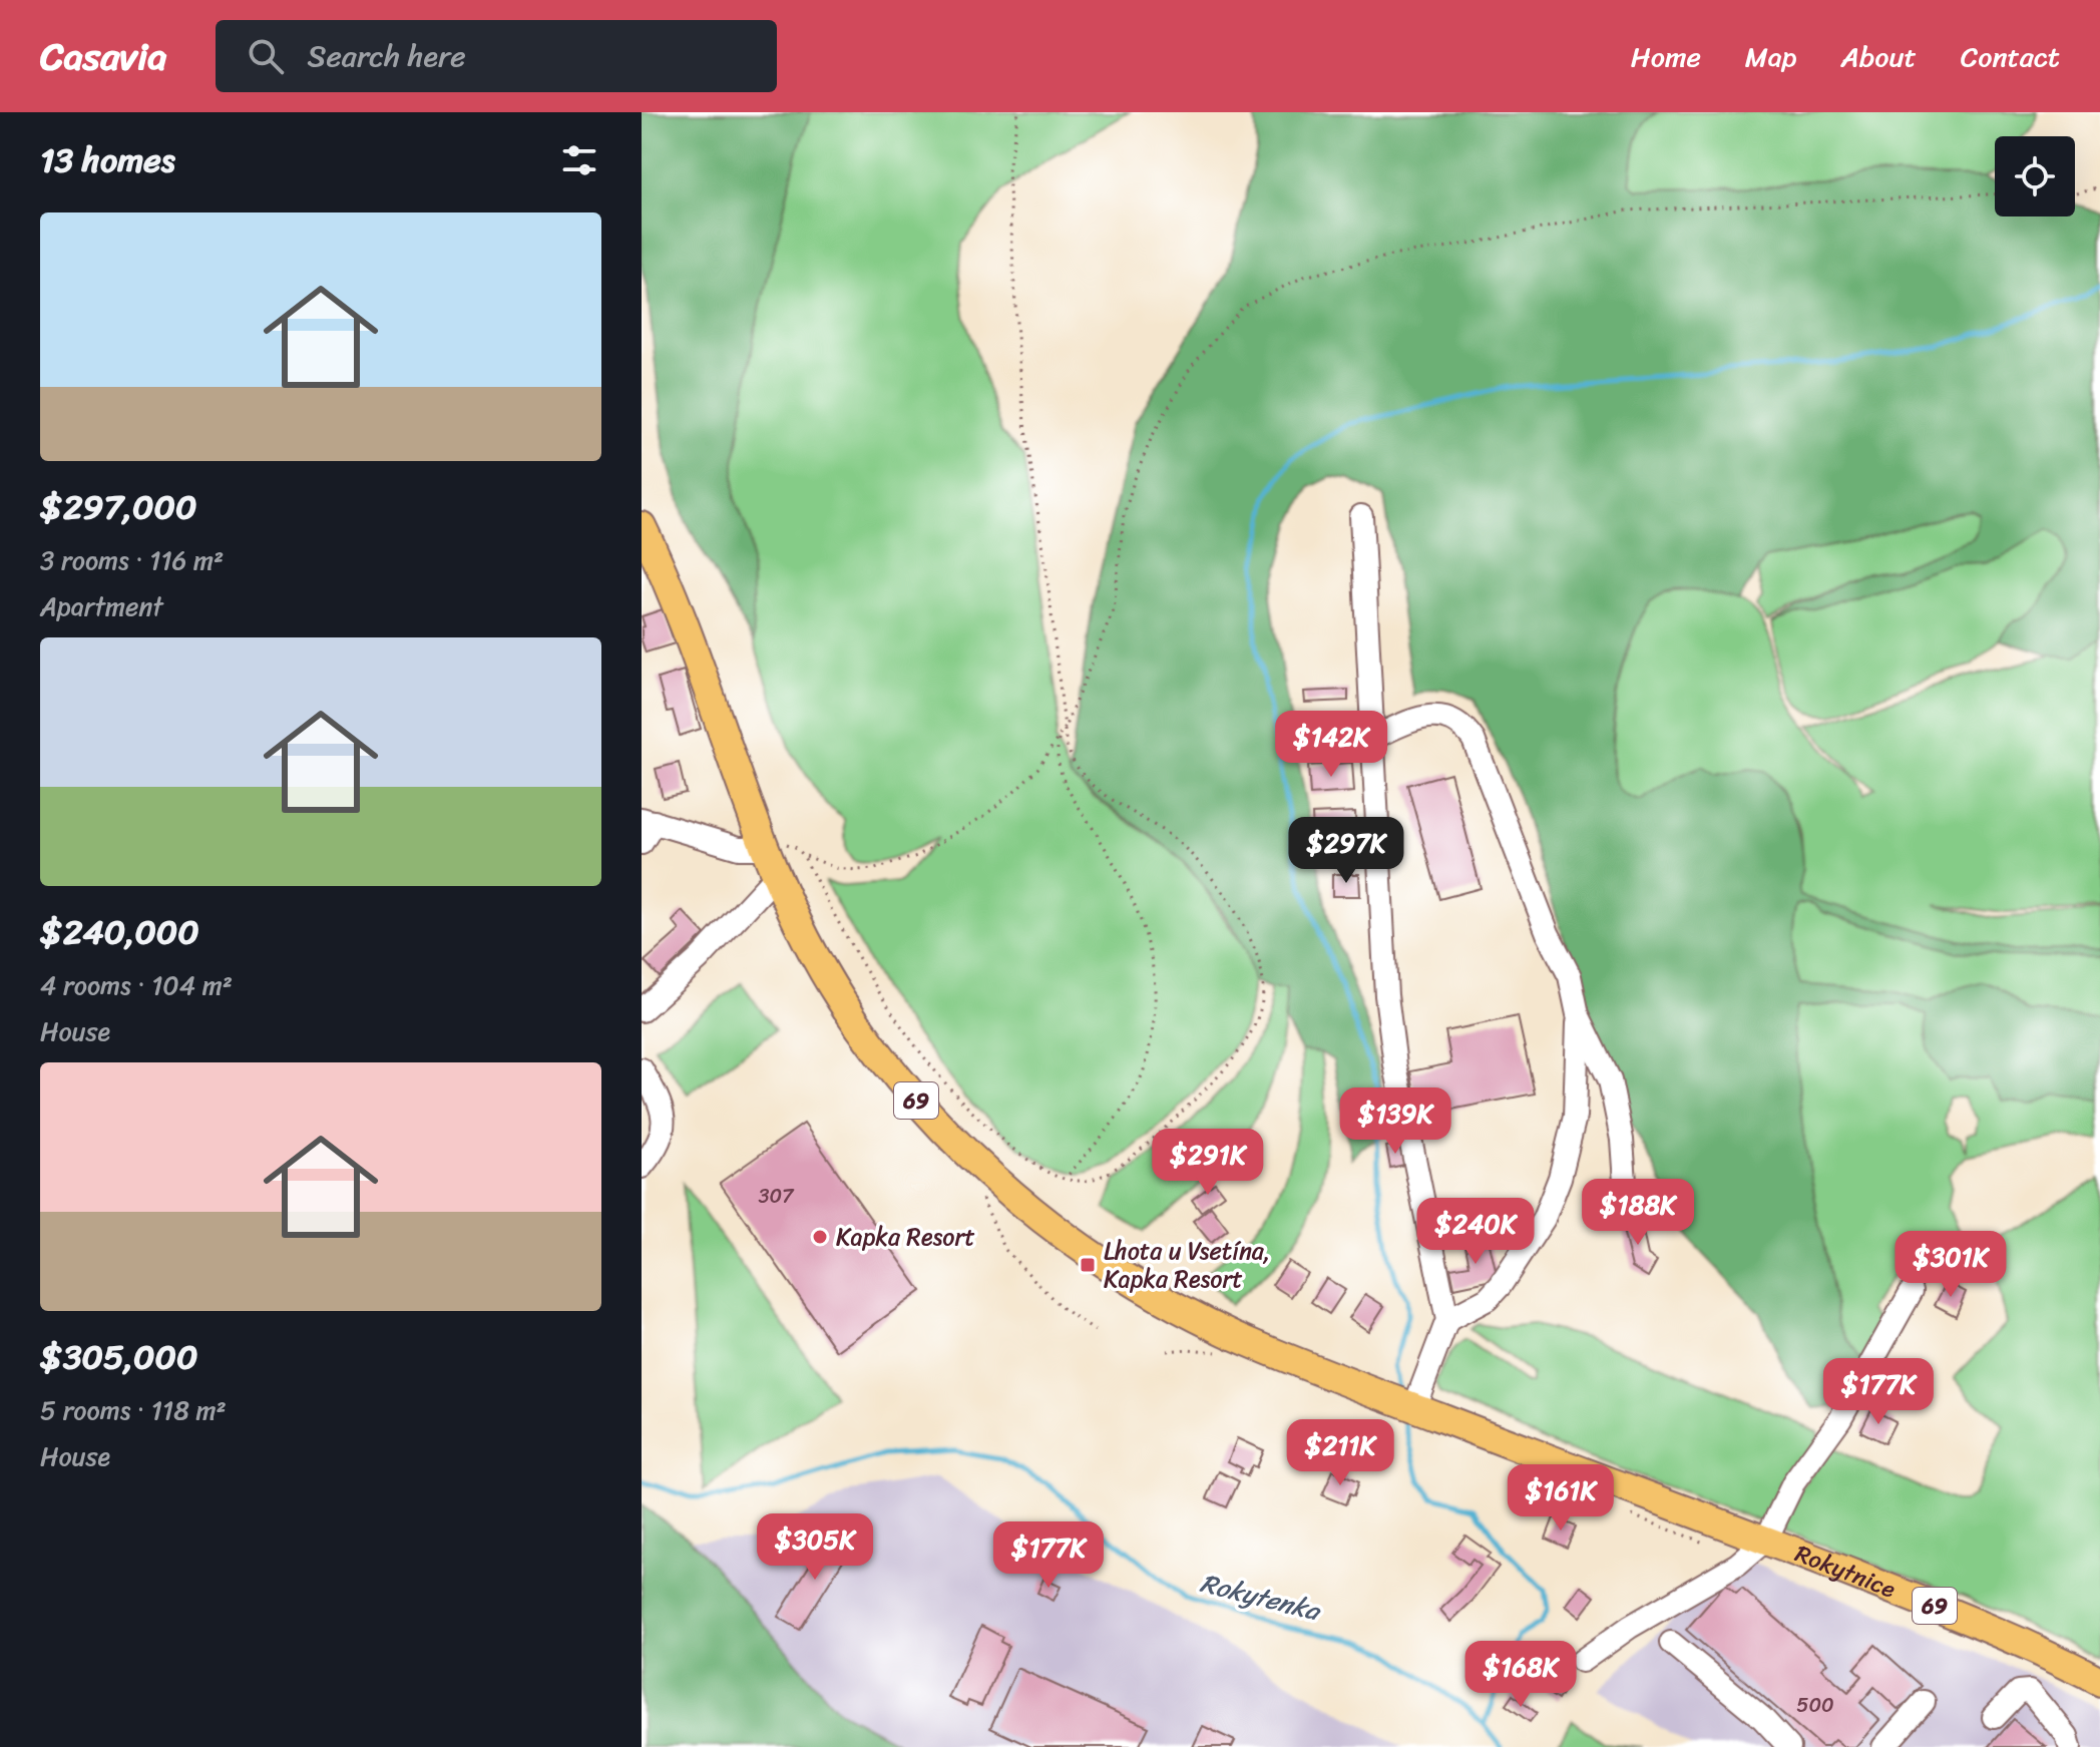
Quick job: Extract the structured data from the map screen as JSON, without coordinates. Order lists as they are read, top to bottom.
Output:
{
  "streets": {
    "main road": ["69", "Rokytnice"]
  },
  "crossings": [
    ["69", "Rokytnice"]
  ],
  "water": ["Rokytenka"],
  "places": {
    "other": ["Kapka Resort"],
    "transit": ["Lhota u Vsetína, Kapka Resort"]
  },
  "house_numbers": ["307", "500"],
  "page": {
    "header": "Casavia",
    "search": "Search here",
    "nav": [
      "Home",
      "Map",
      "About",
      "Contact"
    ],
    "heading": "13 homes",
    "list": [
      {
        "name": "$297,000",
        "note": "3 rooms · 116 m² · Apartment"
      },
      {
        "name": "$240,000",
        "note": "4 rooms · 104 m² · House"
      },
      {
        "name": "$305,000",
        "note": "5 rooms · 118 m² · House"
      }
    ],
    "price": [
      "$142K",
      "$297K",
      "$139K",
      "$291K",
      "$188K",
      "$240K",
      "$301K",
      "$177K",
      "$211K",
      "$161K",
      "$305K",
      "$177K",
      "$168K"
    ]
  }
}
